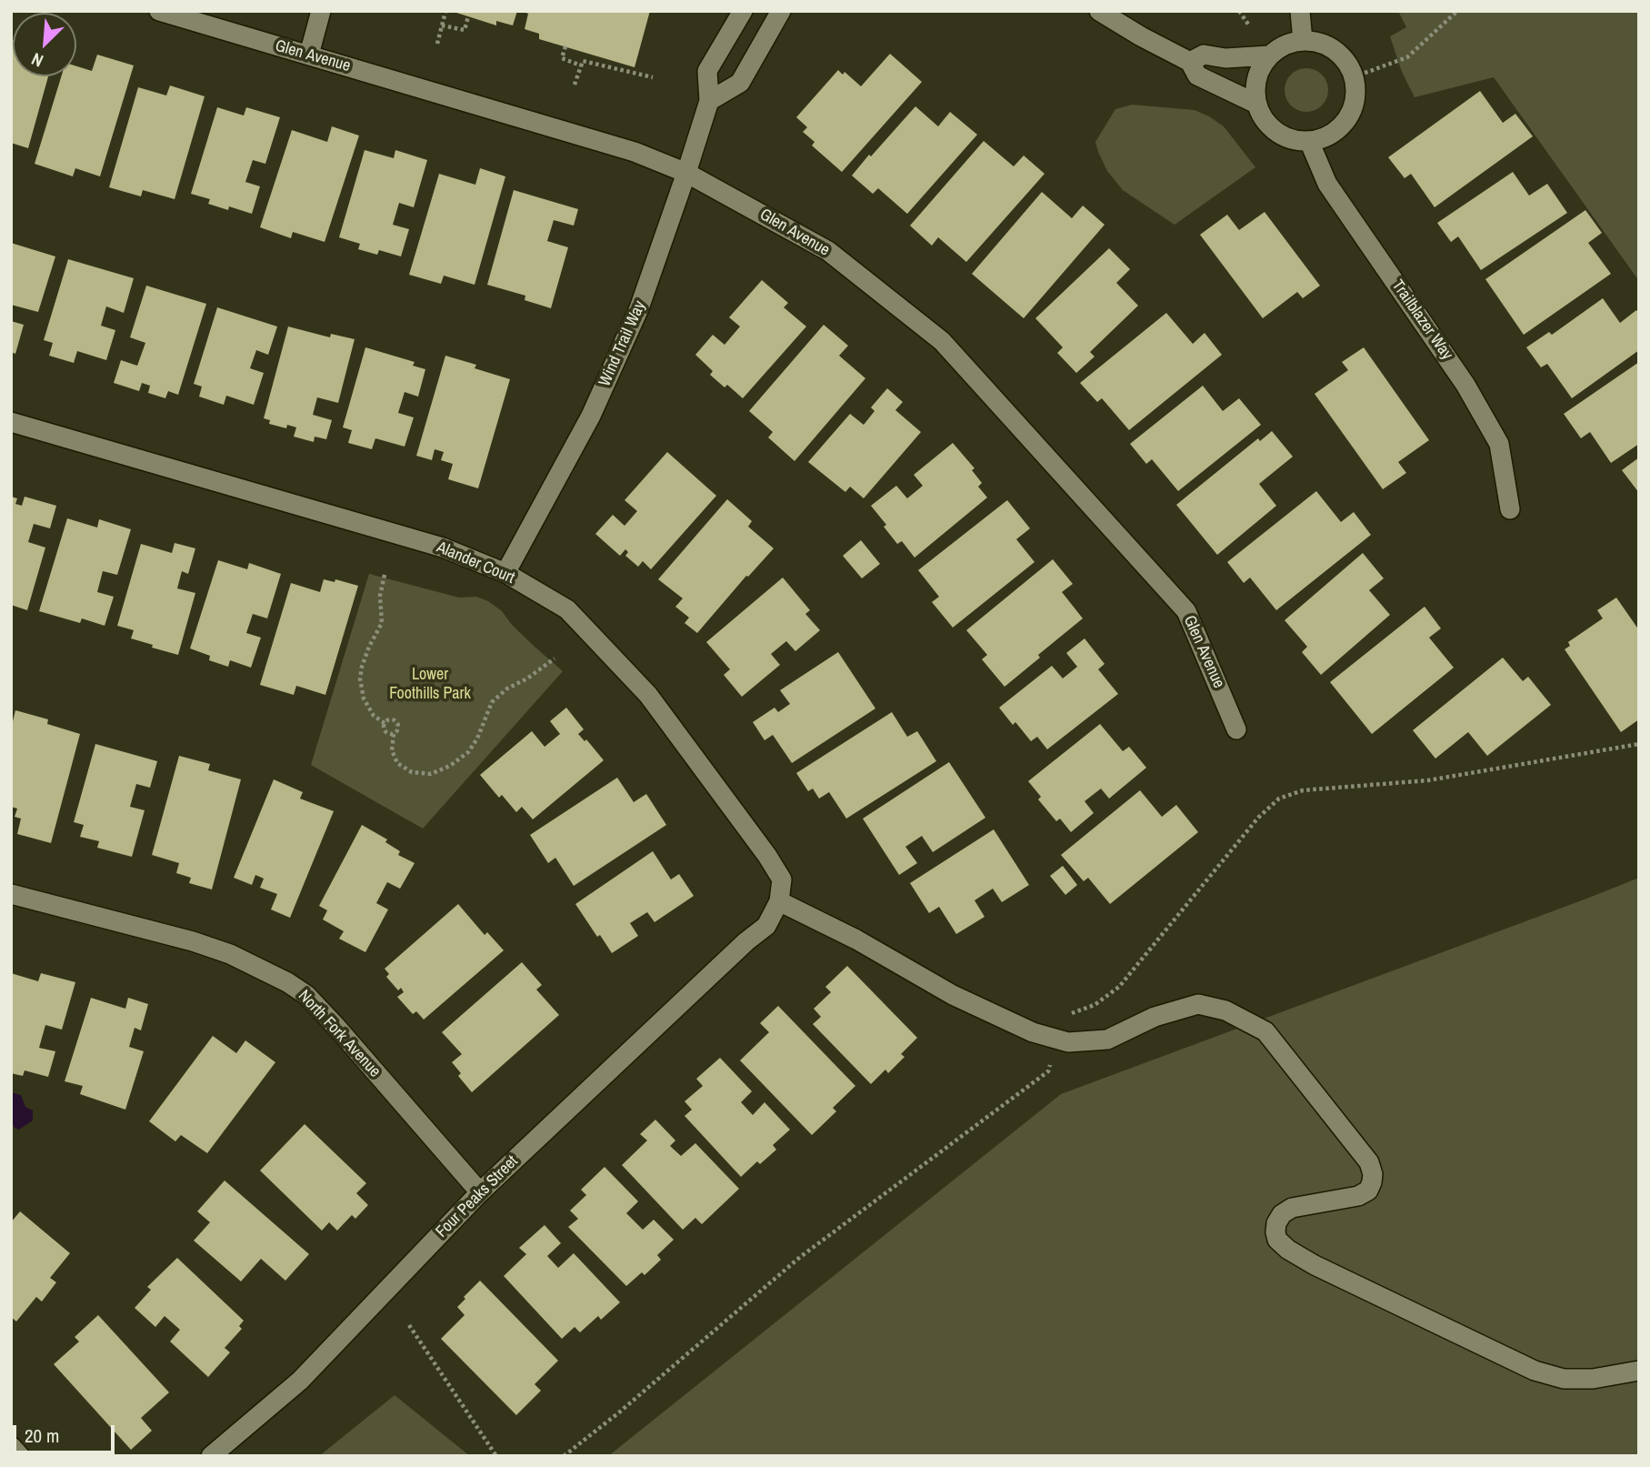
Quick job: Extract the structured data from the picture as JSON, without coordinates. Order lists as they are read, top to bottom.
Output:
{
  "streets": {
    "street": [
      "Glen Avenue",
      "Trailblazer Way",
      "Wind Trail Way",
      "Alander Court",
      "North Fork Avenue",
      "Four Peaks Street"
    ]
  },
  "crossings": [
    ["Glen Avenue", "Wind Trail Way"],
    ["Wind Trail Way", "Alander Court"],
    ["Alander Court", "Four Peaks Street"],
    ["North Fork Avenue", "Four Peaks Street"]
  ],
  "parks": ["Lower Foothills Park"],
  "scale_bar": "20 m",
  "north": "bottom left"
}
